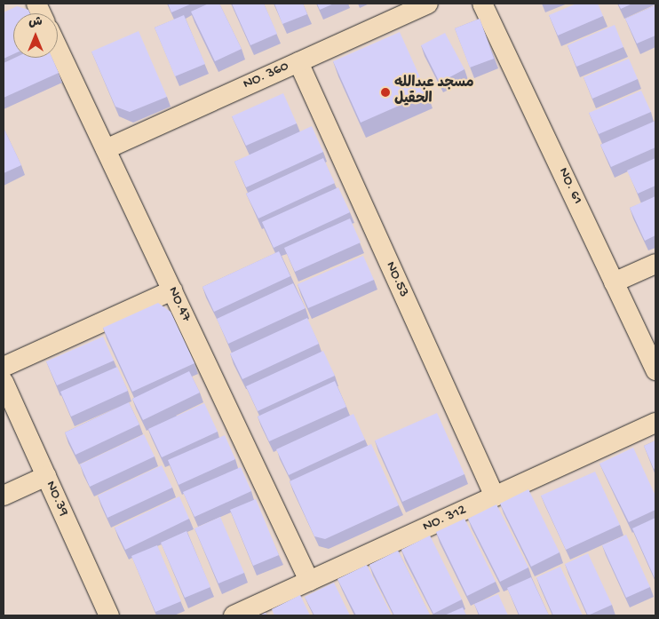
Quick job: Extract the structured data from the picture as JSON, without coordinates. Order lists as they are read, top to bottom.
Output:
{
  "streets": {
    "street": [
      "NO. 360",
      "NO. 61",
      "NO.53",
      "NO.47",
      "NO.39",
      "NO. 312"
    ]
  },
  "crossings": [
    ["NO. 360", "NO.53"],
    ["NO. 360", "NO.47"],
    ["NO.53", "NO. 312"],
    ["NO.47", "NO. 312"]
  ],
  "places": ["مسجد عبدالله الحقيل"],
  "north": "top"
}
